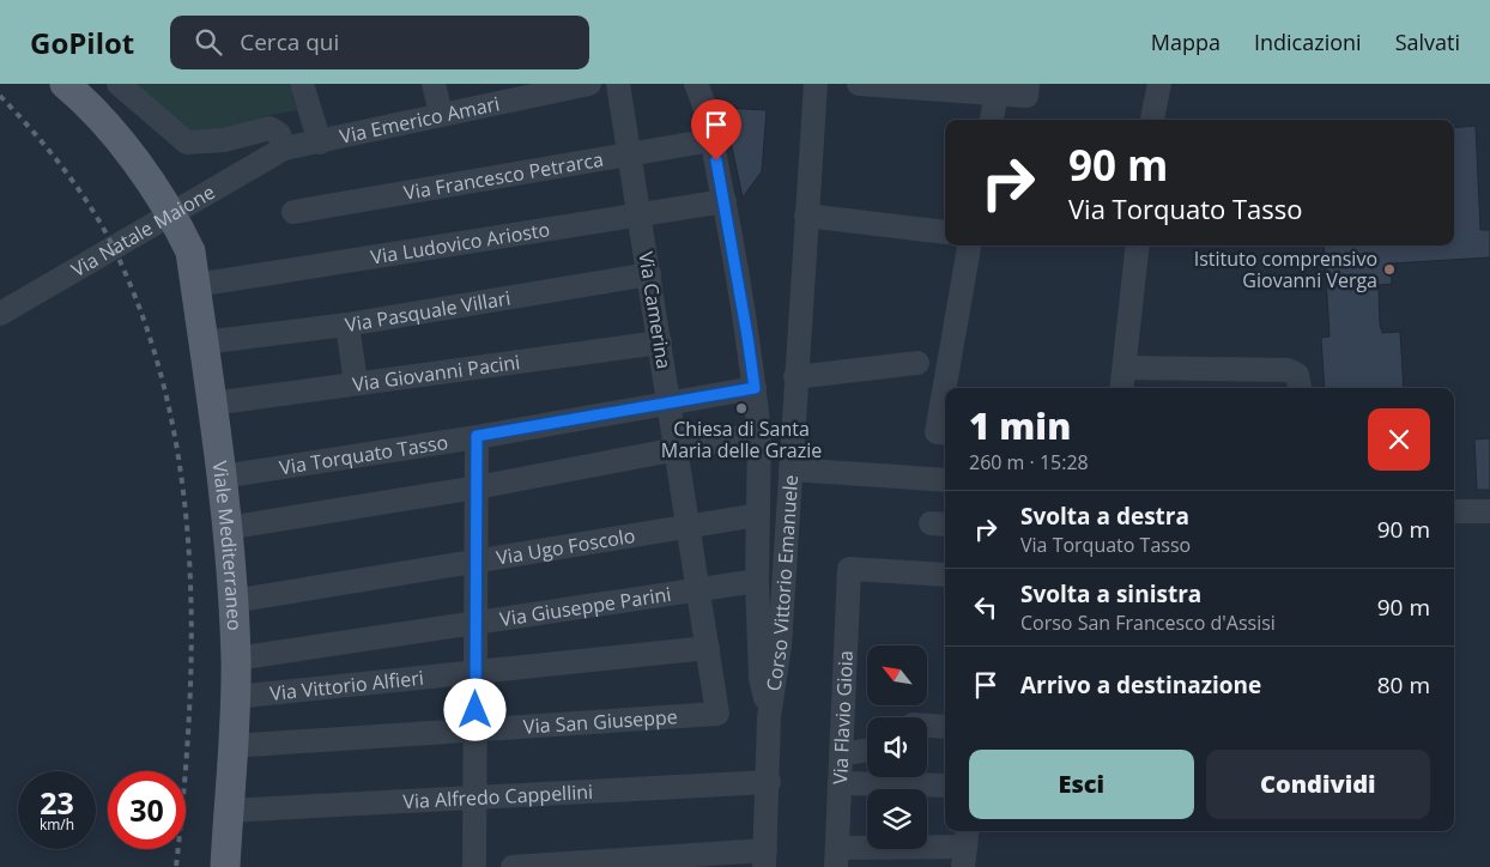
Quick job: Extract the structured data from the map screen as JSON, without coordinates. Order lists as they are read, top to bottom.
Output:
{
  "streets": {
    "main road": ["Viale Mediterraneo"],
    "street": [
      "Via Emerico Amari",
      "Via Francesco Petrarca",
      "Via Natale Maione",
      "Via Ludovico Ariosto",
      "Via Camerina",
      "Via Pasquale Villari",
      "Via Giovanni Pacini",
      "Via Torquato Tasso",
      "Via Ugo Foscolo",
      "Corso Vittorio Emanuele",
      "Via Giuseppe Parini",
      "Via Vittorio Alfieri",
      "Via Flavio Gioia",
      "Via San Giuseppe",
      "Via Alfredo Cappellini"
    ]
  },
  "crossings": [
    ["Via Emerico Amari", "Via Natale Maione"],
    ["Via Francesco Petrarca", "Via Camerina"],
    ["Via Ludovico Ariosto", "Via Camerina"],
    ["Via Ludovico Ariosto", "Viale Mediterraneo"],
    ["Via Camerina", "Via Pasquale Villari"],
    ["Via Camerina", "Via Giovanni Pacini"],
    ["Via Camerina", "Via Torquato Tasso"],
    ["Via Camerina", "Via Ugo Foscolo"],
    ["Via Camerina", "Via Giuseppe Parini"],
    ["Via Camerina", "Via Vittorio Alfieri"],
    ["Via Camerina", "Via San Giuseppe"],
    ["Via Pasquale Villari", "Viale Mediterraneo"],
    ["Via Giovanni Pacini", "Viale Mediterraneo"],
    ["Via Torquato Tasso", "Viale Mediterraneo"],
    ["Viale Mediterraneo", "Via Ugo Foscolo"],
    ["Viale Mediterraneo", "Via Giuseppe Parini"],
    ["Viale Mediterraneo", "Via Vittorio Alfieri"],
    ["Viale Mediterraneo", "Via San Giuseppe"],
    ["Viale Mediterraneo", "Via Alfredo Cappellini"],
    ["Corso Vittorio Emanuele", "Via Alfredo Cappellini"]
  ],
  "places": ["Istituto comprensivo Giovanni Verga", "Chiesa di Santa Maria delle Grazie"],
  "north": "top left",
  "page": {
    "header": "GoPilot",
    "search": "Cerca qui",
    "nav": ["Mappa", "Indicazioni", "Salvati"],
    "turn": ["90 m", "Via Torquato Tasso"],
    "heading": ["1 min", "260 m · 15:28"],
    "list": [
      {
        "name": "Svolta a destra",
        "note": "Via Torquato Tasso",
        "value": "90 m"
      },
      {
        "name": "Svolta a sinistra",
        "note": "Corso San Francesco d'Assisi",
        "value": "90 m"
      },
      {
        "name": "Arrivo a destinazione",
        "value": "80 m"
      }
    ],
    "buttons": ["Esci", "Condividi"],
    "speed": "23 km/h",
    "limit": "30"
  }
}
